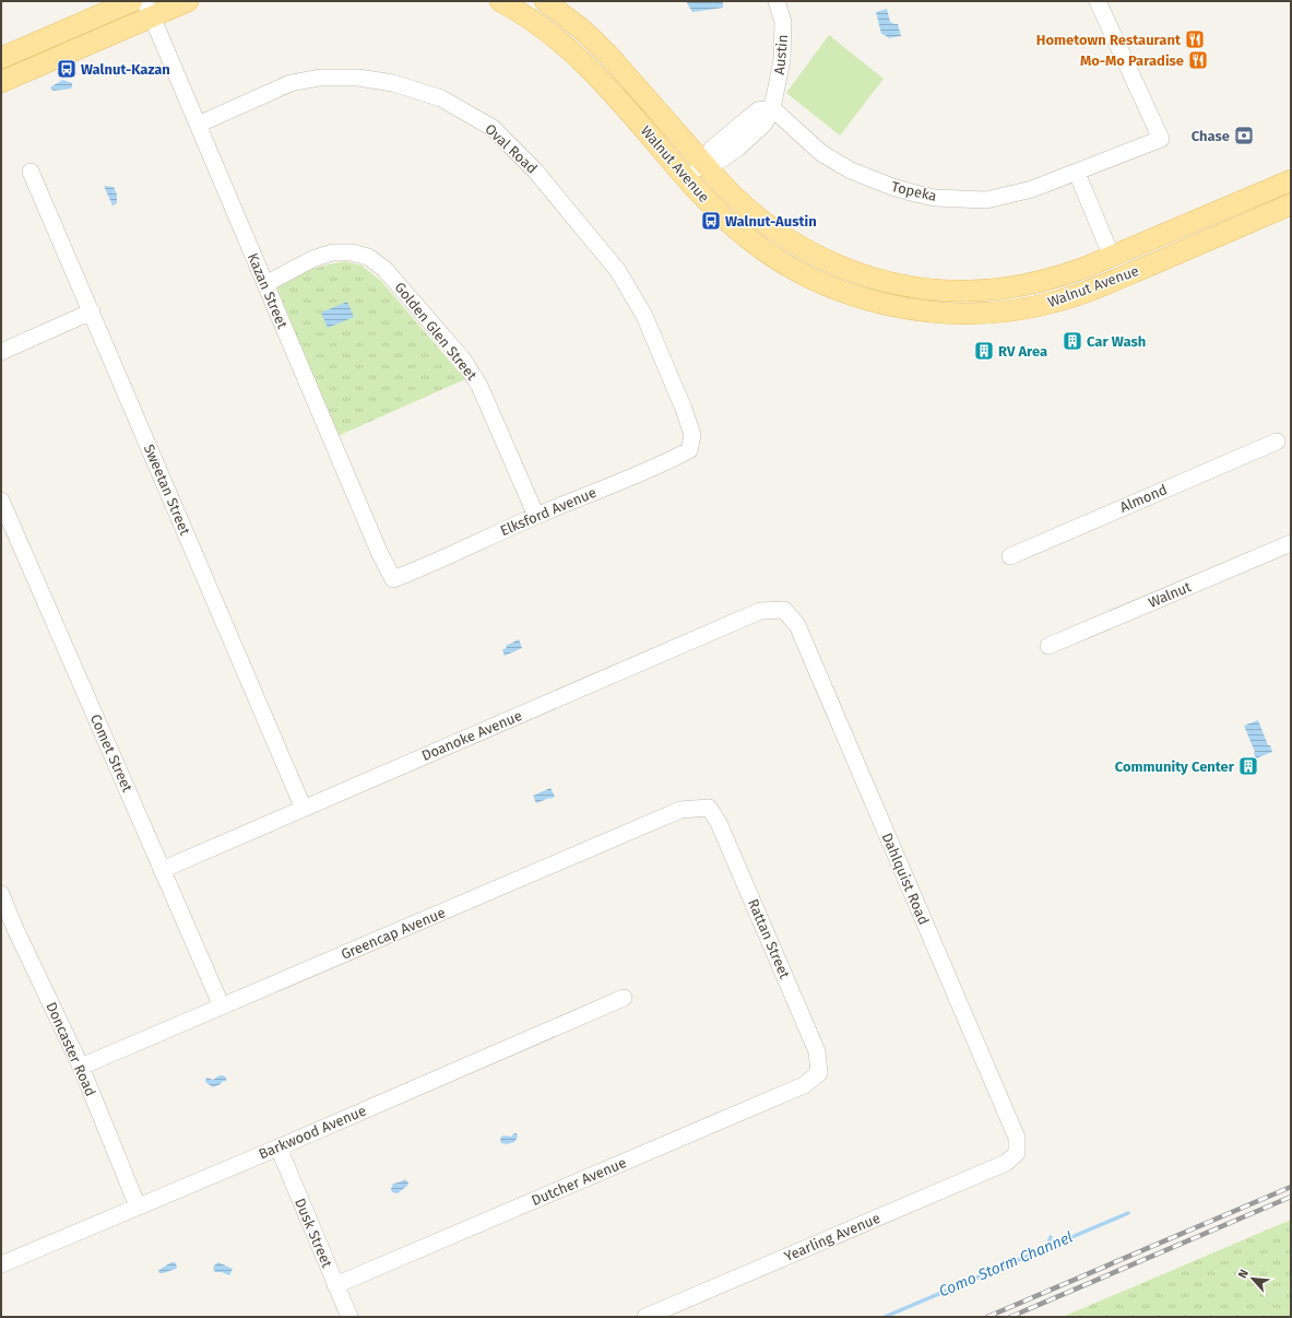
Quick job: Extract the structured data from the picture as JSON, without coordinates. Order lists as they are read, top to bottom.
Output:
{
  "streets": {
    "main road": ["Walnut Avenue"],
    "street": [
      "Austin",
      "Oval Road",
      "Topeka",
      "Kazan Street",
      "Golden Glen Street",
      "Sweetan Street",
      "Almond",
      "Elksford Avenue",
      "Walnut",
      "Doanoke Avenue",
      "Comet Street",
      "Dahlquist Road",
      "Greencap Avenue",
      "Rattan Street",
      "Doncaster Road",
      "Barkwood Avenue",
      "Dutcher Avenue",
      "Dusk Street",
      "Yearling Avenue"
    ]
  },
  "crossings": [
    ["Austin", "Topeka"],
    ["Oval Road", "Kazan Street"],
    ["Oval Road", "Elksford Avenue"],
    ["Kazan Street", "Golden Glen Street"],
    ["Kazan Street", "Elksford Avenue"],
    ["Golden Glen Street", "Elksford Avenue"],
    ["Sweetan Street", "Doanoke Avenue"],
    ["Doanoke Avenue", "Comet Street"],
    ["Doanoke Avenue", "Dahlquist Road"],
    ["Comet Street", "Greencap Avenue"],
    ["Dahlquist Road", "Yearling Avenue"],
    ["Greencap Avenue", "Rattan Street"],
    ["Greencap Avenue", "Doncaster Road"],
    ["Rattan Street", "Dutcher Avenue"],
    ["Doncaster Road", "Barkwood Avenue"],
    ["Barkwood Avenue", "Dusk Street"],
    ["Dutcher Avenue", "Dusk Street"]
  ],
  "water": ["Como Storm Channel"],
  "places": {
    "restaurant": ["Hometown Restaurant", "Mo-Mo Paradise"],
    "bus stop": ["Walnut-Kazan", "Walnut-Austin"],
    "bank": ["Chase"],
    "building": ["Car Wash", "RV Area", "Community Center"]
  },
  "north": "top left"
}
